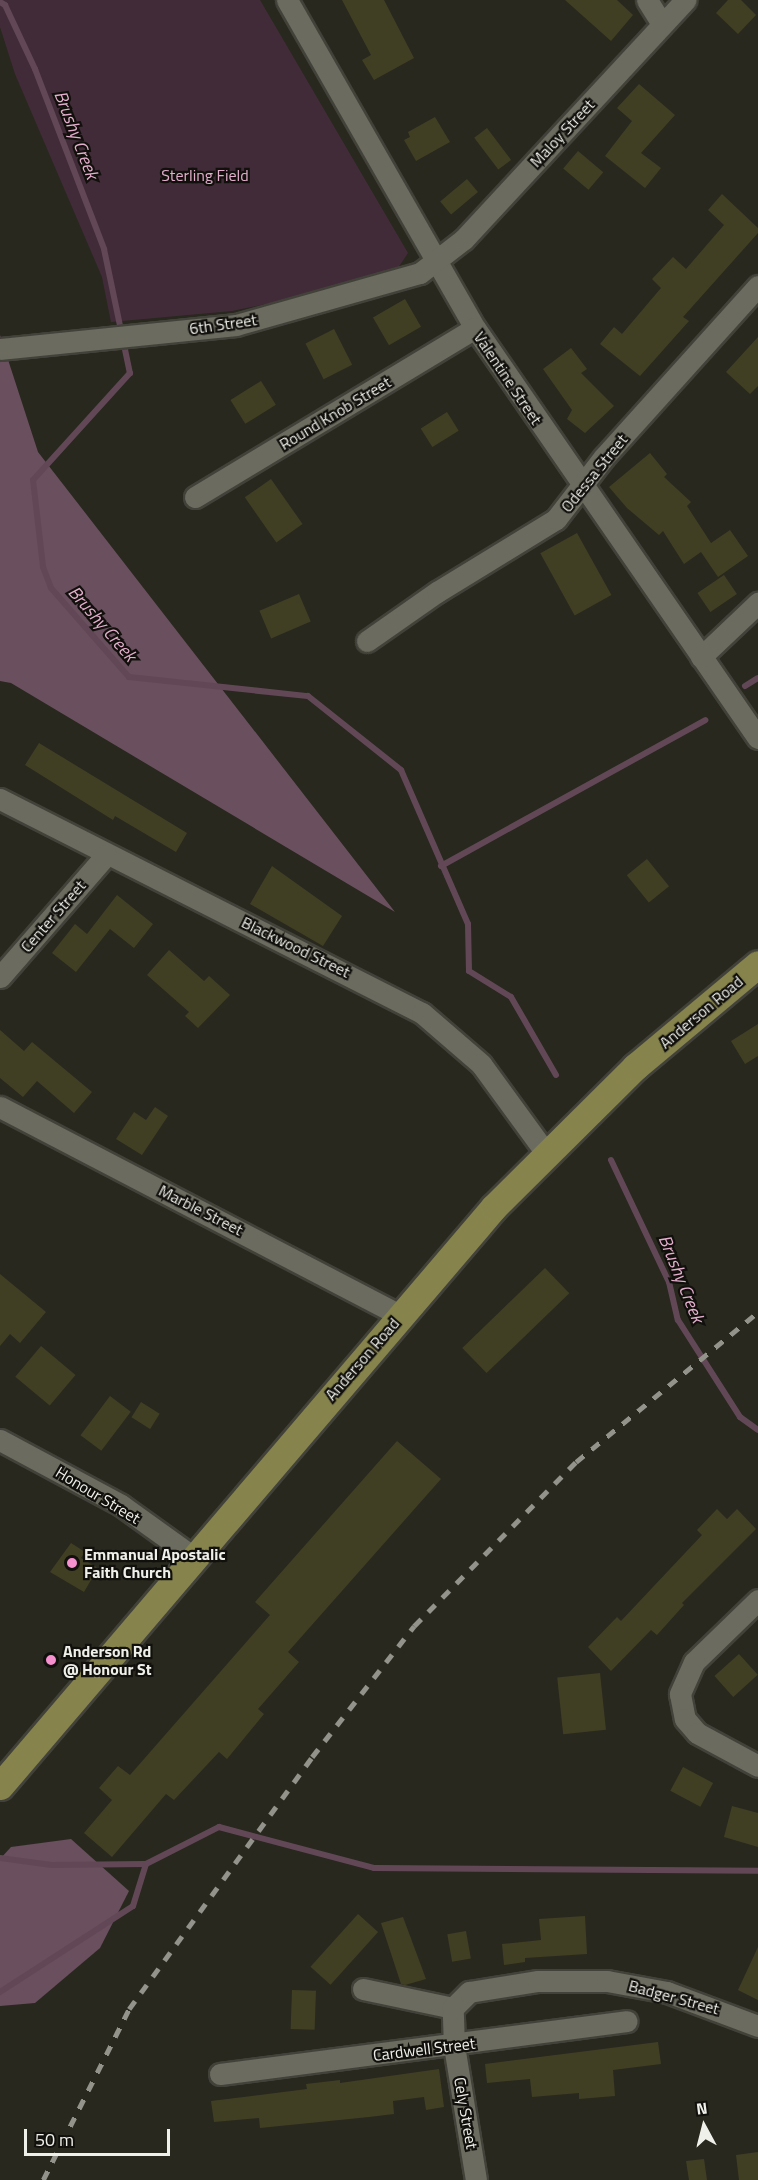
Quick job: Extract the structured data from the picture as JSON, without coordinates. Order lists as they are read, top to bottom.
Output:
{
  "streets": {
    "main road": ["Anderson Road"],
    "street": [
      "Maloy Street",
      "6th Street",
      "Valentine Street",
      "Round Knob Street",
      "Odessa Street",
      "Center Street",
      "Blackwood Street",
      "Marble Street",
      "Honour Street",
      "Badger Street",
      "Cardwell Street",
      "Cely Street"
    ]
  },
  "crossings": [
    ["Maloy Street", "6th Street"],
    ["Maloy Street", "Valentine Street"],
    ["6th Street", "Valentine Street"],
    ["Valentine Street", "Round Knob Street"],
    ["Valentine Street", "Odessa Street"],
    ["Center Street", "Blackwood Street"],
    ["Blackwood Street", "Anderson Road"],
    ["Anderson Road", "Marble Street"],
    ["Anderson Road", "Honour Street"],
    ["Cardwell Street", "Cely Street"]
  ],
  "water": ["Brushy Creek"],
  "parks": ["Sterling Field"],
  "places": ["Emmanual Apostalic Faith Church", "Anderson Rd @ Honour St"],
  "scale_bar": "50 m",
  "north": "top"
}
